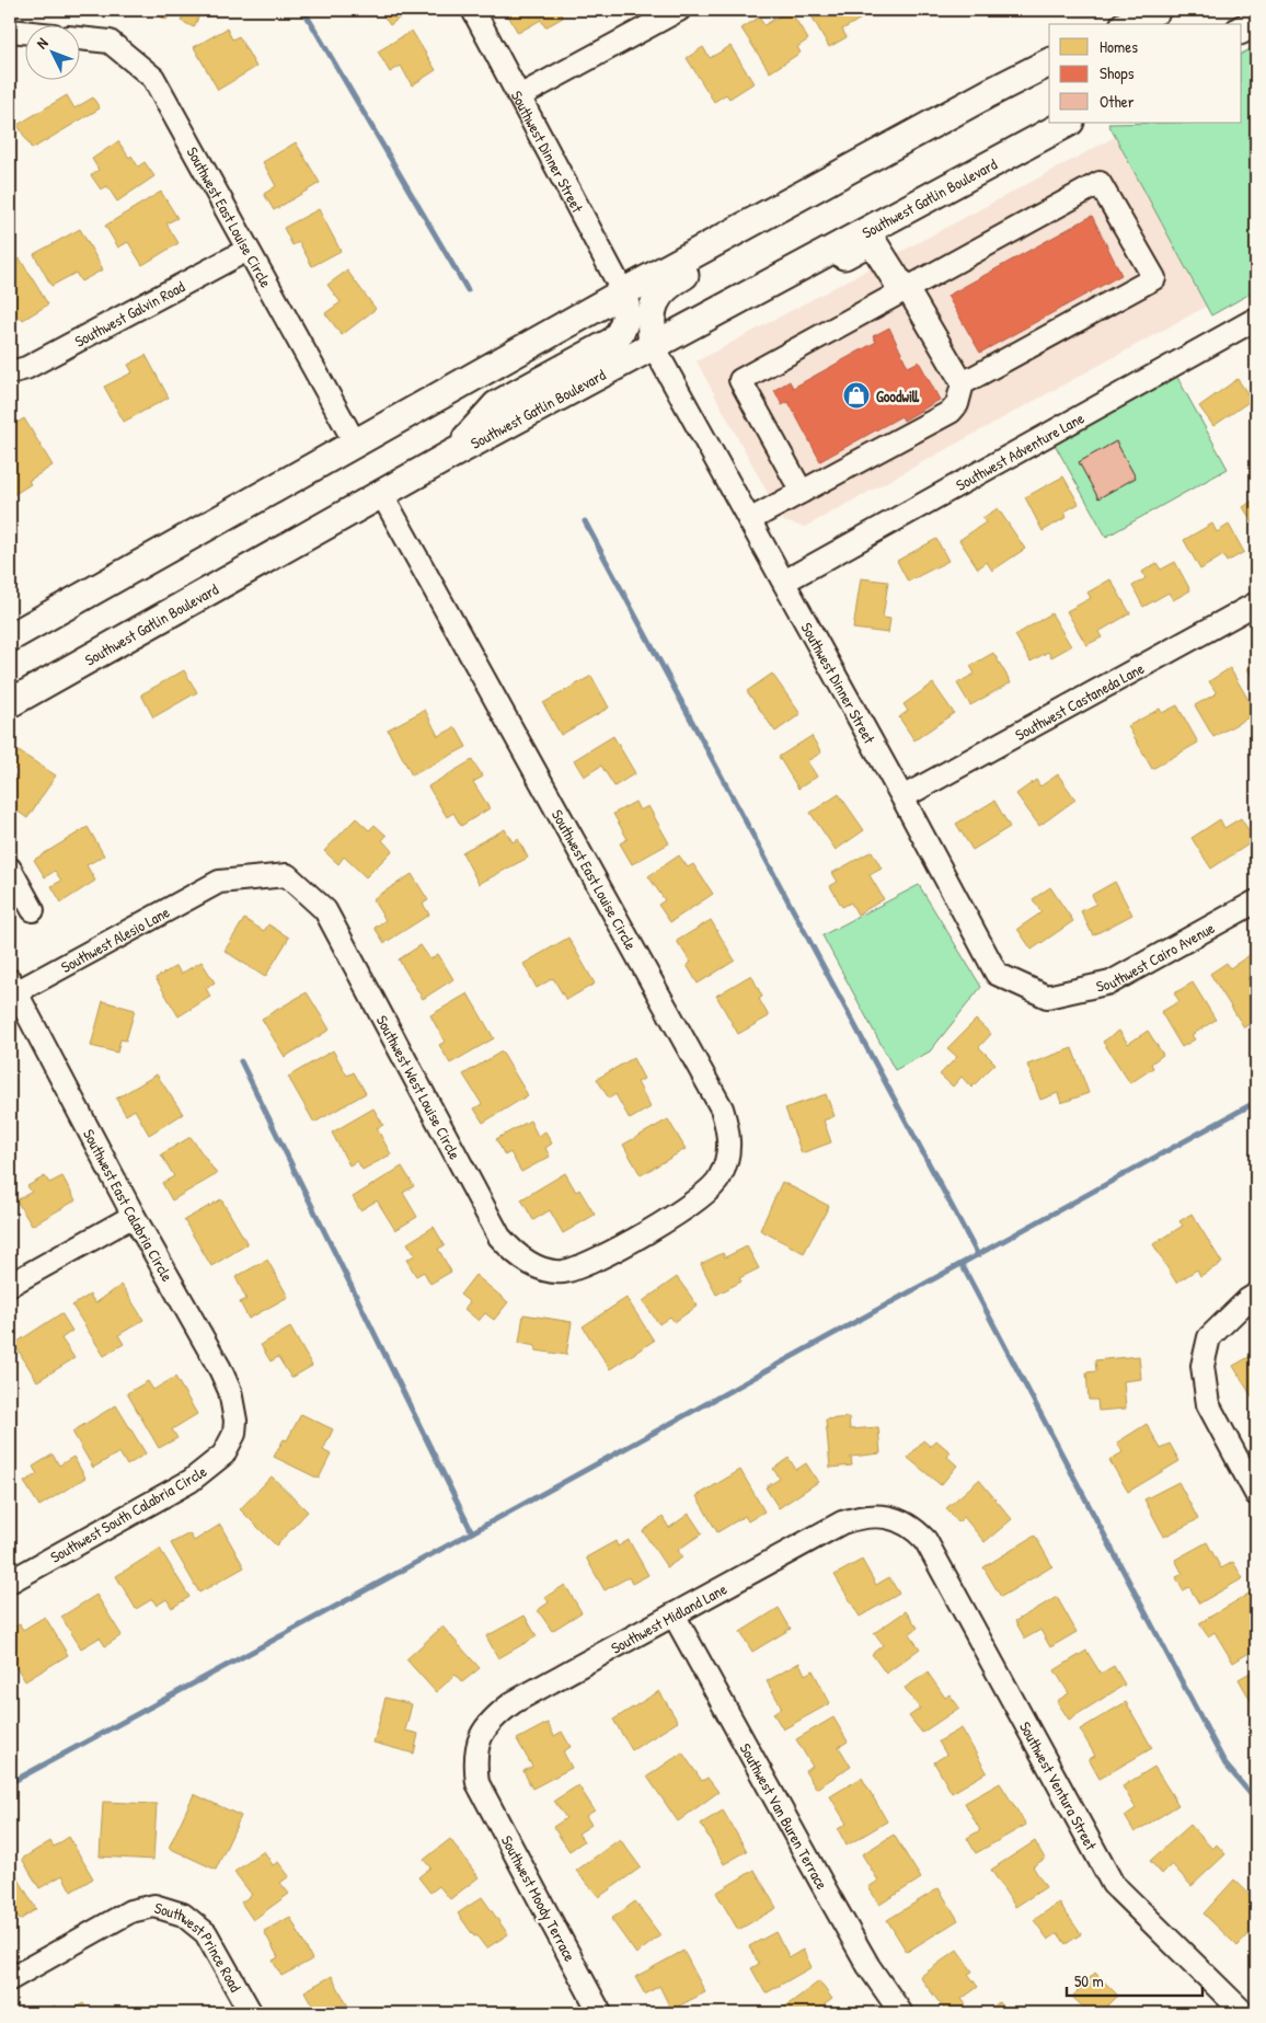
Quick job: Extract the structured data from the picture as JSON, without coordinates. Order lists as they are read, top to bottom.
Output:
{
  "streets": {
    "main road": ["Southwest Gatlin Boulevard"],
    "street": [
      "Southwest Dinner Street",
      "Southwest East Louise Circle",
      "Southwest Galvin Road",
      "Southwest Adventure Lane",
      "Southwest Castaneda Lane",
      "Southwest Alesio Lane",
      "Southwest Cairo Avenue",
      "Southwest West Louise Circle",
      "Southwest East Calabria Circle",
      "Southwest South Calabria Circle",
      "Southwest Midland Lane",
      "Southwest Ventura Street",
      "Southwest Van Buren Terrace",
      "Southwest Moody Terrace",
      "Southwest Prince Road"
    ]
  },
  "crossings": [
    ["Southwest Dinner Street", "Southwest Gatlin Boulevard"],
    ["Southwest Dinner Street", "Southwest Adventure Lane"],
    ["Southwest Dinner Street", "Southwest Castaneda Lane"],
    ["Southwest Dinner Street", "Southwest Cairo Avenue"],
    ["Southwest Gatlin Boulevard", "Southwest East Louise Circle"],
    ["Southwest East Louise Circle", "Southwest Galvin Road"],
    ["Southwest East Louise Circle", "Southwest West Louise Circle"],
    ["Southwest Alesio Lane", "Southwest West Louise Circle"],
    ["Southwest Alesio Lane", "Southwest East Calabria Circle"],
    ["Southwest East Calabria Circle", "Southwest South Calabria Circle"],
    ["Southwest Midland Lane", "Southwest Ventura Street"],
    ["Southwest Midland Lane", "Southwest Van Buren Terrace"],
    ["Southwest Midland Lane", "Southwest Moody Terrace"]
  ],
  "places": {
    "shop": ["Goodwill"]
  },
  "legend": ["Homes", "Shops", "Other"],
  "scale_bar": "50 m",
  "north": "top left"
}
